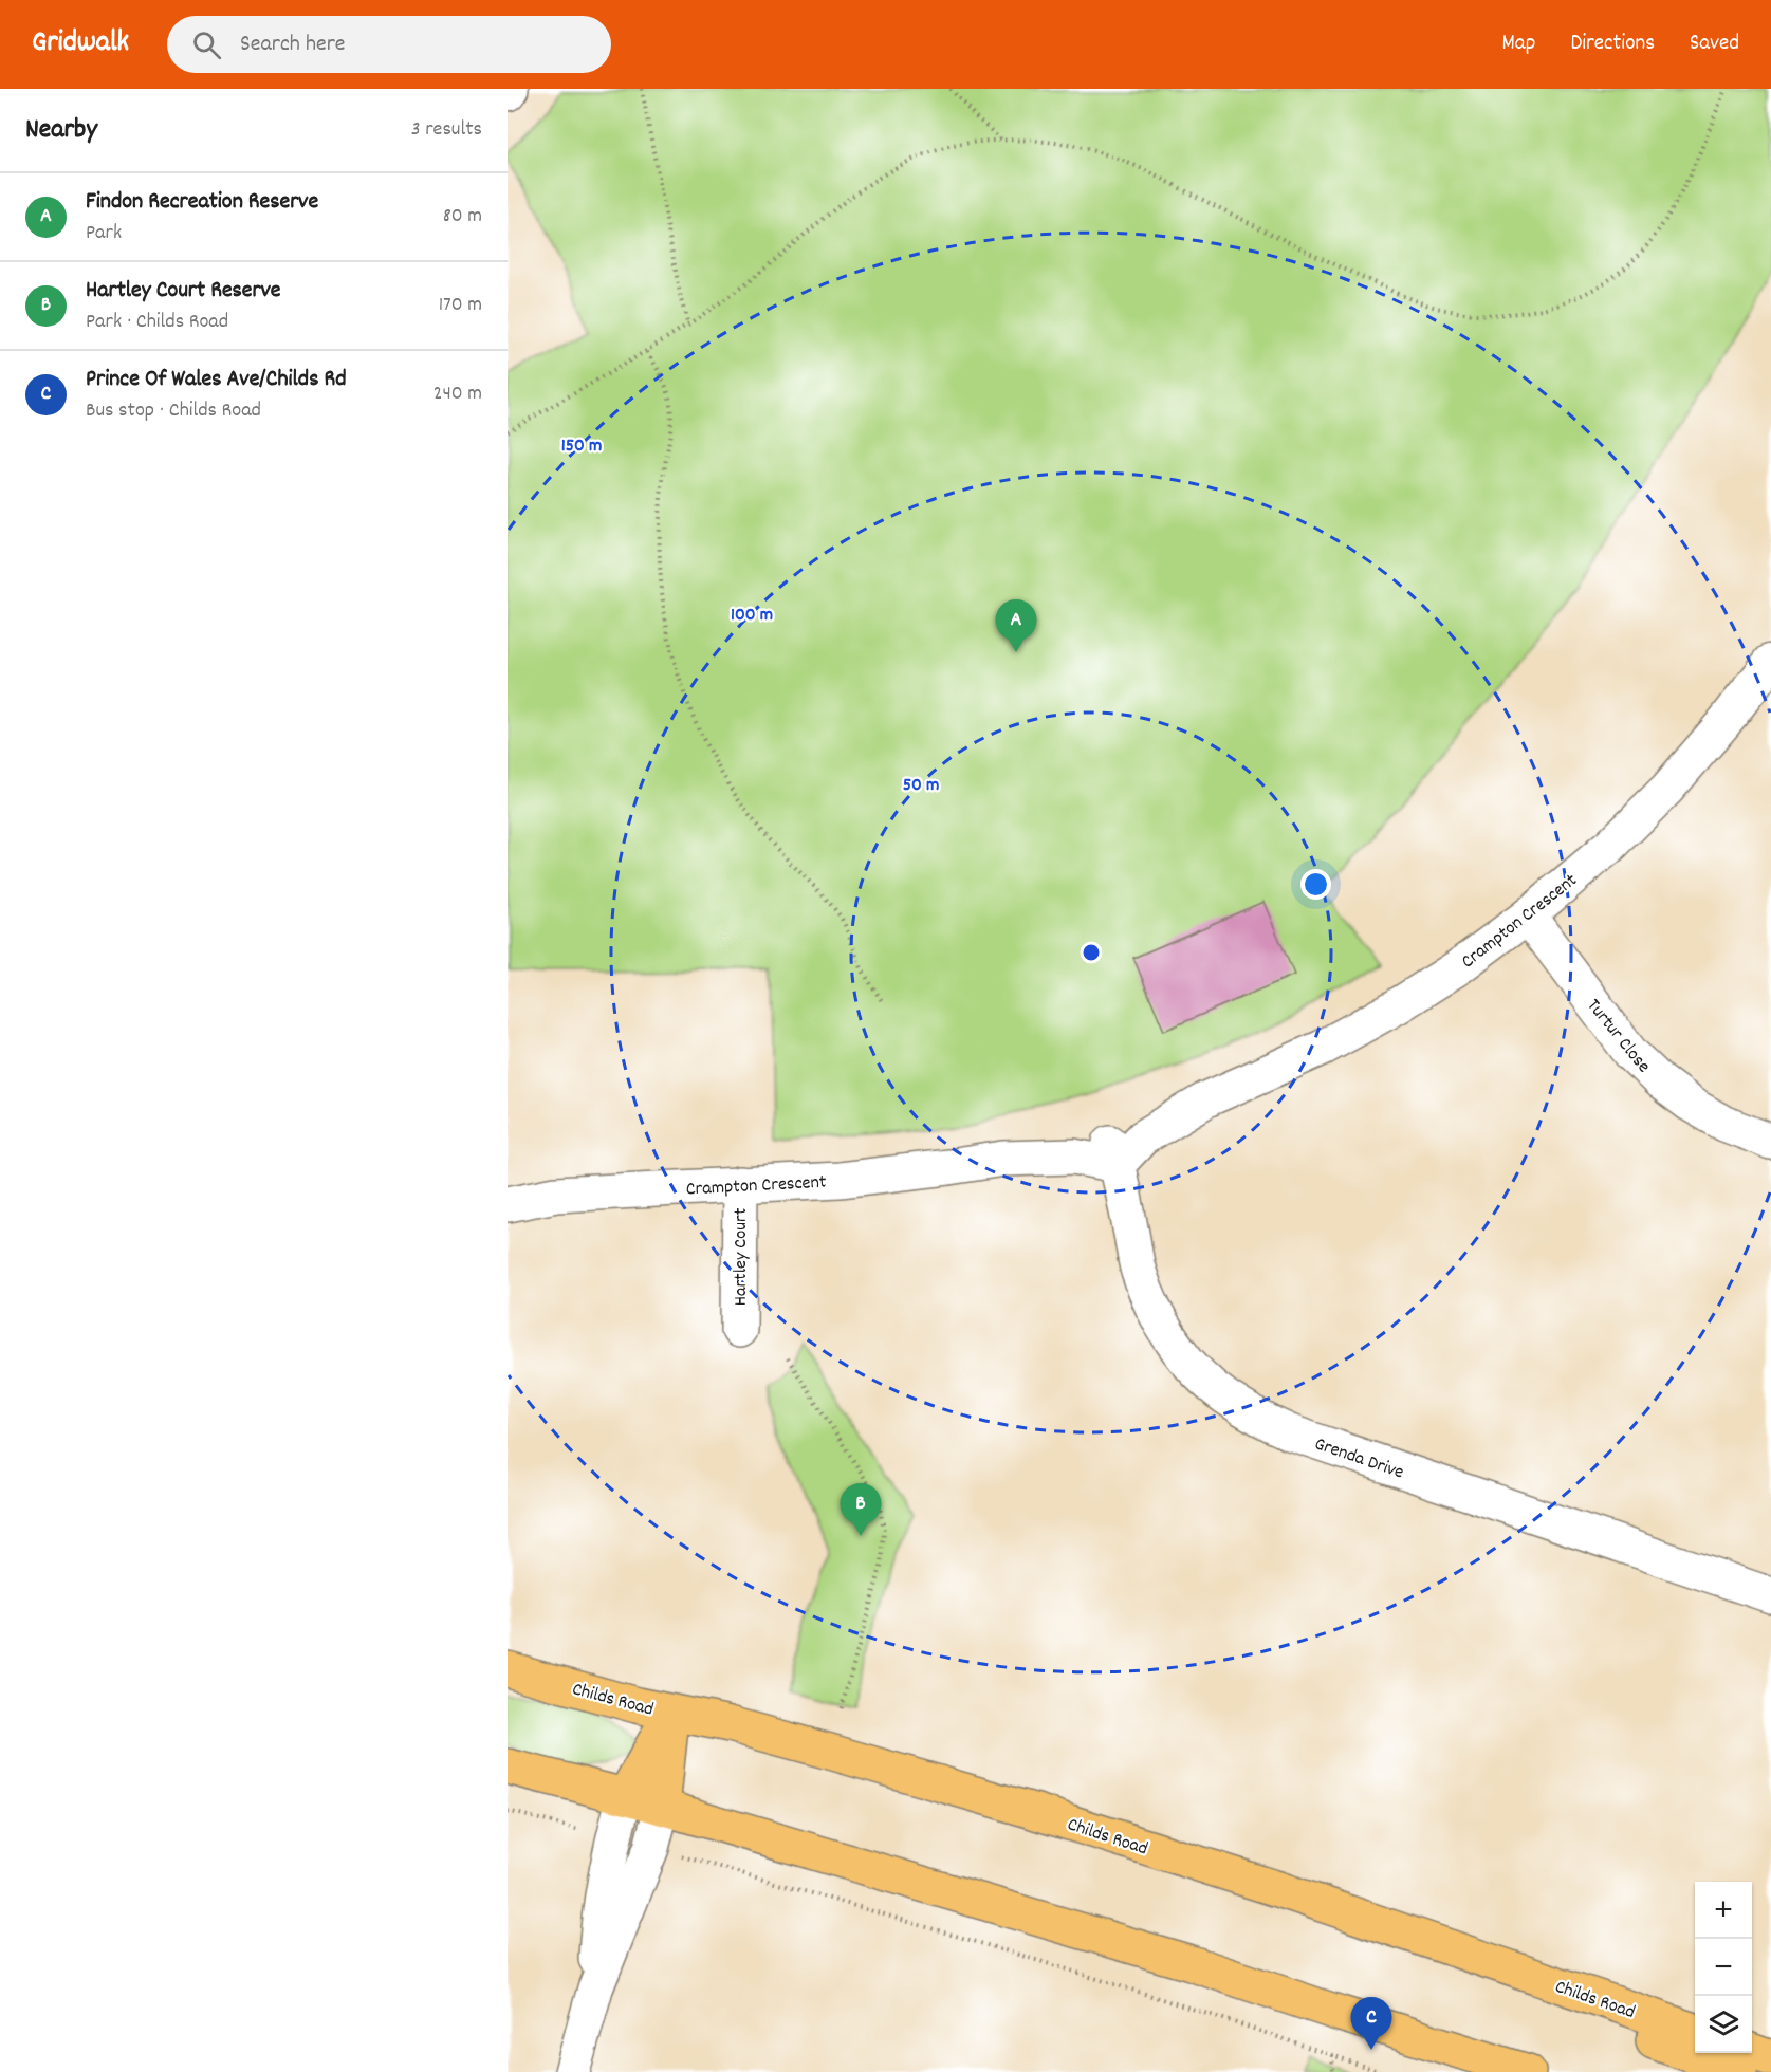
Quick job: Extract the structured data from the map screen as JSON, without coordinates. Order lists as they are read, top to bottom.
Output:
{
  "streets": {
    "main road": ["Childs Road"],
    "street": [
      "Crampton Crescent",
      "Turtur Close",
      "Hartley Court",
      "Grenda Drive"
    ]
  },
  "crossings": [
    ["Crampton Crescent", "Turtur Close"],
    ["Crampton Crescent", "Hartley Court"],
    ["Crampton Crescent", "Grenda Drive"]
  ],
  "page": {
    "header": "Gridwalk",
    "search": "Search here",
    "nav": ["Map", "Directions", "Saved"],
    "heading": ["Nearby", "3 results"],
    "list": [
      {
        "mark": "A",
        "name": "Findon Recreation Reserve",
        "note": "Park",
        "value": "80 m"
      },
      {
        "mark": "B",
        "name": "Hartley Court Reserve",
        "note": "Park · Childs Road",
        "value": "170 m"
      },
      {
        "mark": "C",
        "name": "Prince Of Wales Ave/Childs Rd",
        "note": "Bus stop · Childs Road",
        "value": "240 m"
      }
    ],
    "pins": ["A", "B", "C"],
    "map_buttons": ["+", "−"]
  },
  "rings": ["150 m", "100 m", "50 m"]
}
